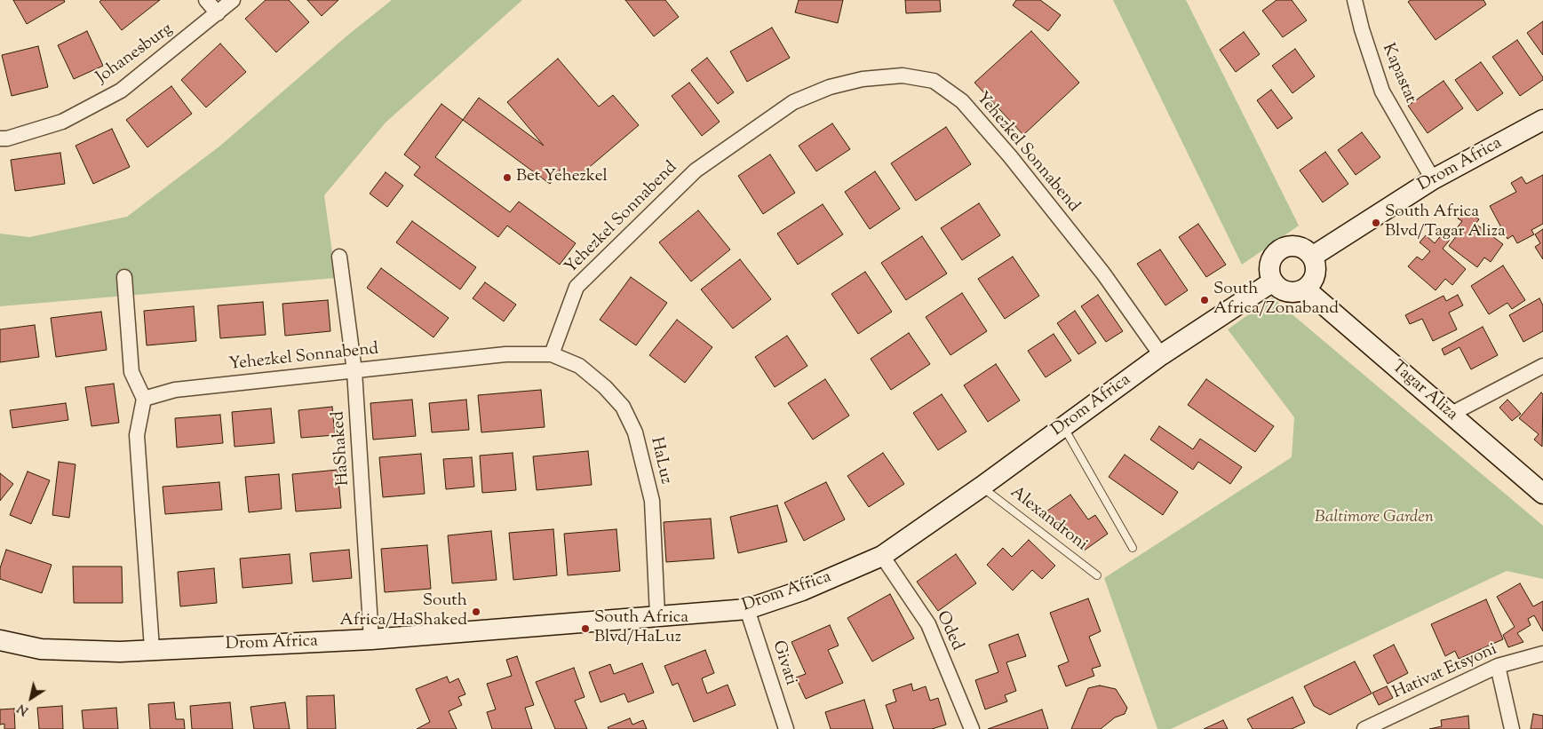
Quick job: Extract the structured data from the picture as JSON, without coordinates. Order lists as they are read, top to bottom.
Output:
{
  "streets": {
    "street": [
      "Johanesburg",
      "Kapastat",
      "Yehezkel Sonnabend",
      "Drom Africa",
      "Tagar Aliza",
      "HaShaked",
      "HaLuz",
      "Oded",
      "Givati",
      "Hativat Etsyoni"
    ],
    "lane": ["Alexandroni"]
  },
  "crossings": [
    ["Kapastat", "Drom Africa"],
    ["Yehezkel Sonnabend", "Drom Africa"],
    ["Yehezkel Sonnabend", "HaShaked"],
    ["Yehezkel Sonnabend", "HaLuz"],
    ["Drom Africa", "Tagar Aliza"],
    ["Drom Africa", "HaShaked"],
    ["Drom Africa", "HaLuz"],
    ["Drom Africa", "Alexandroni"],
    ["Drom Africa", "Oded"],
    ["Drom Africa", "Givati"]
  ],
  "parks": ["Baltimore Garden"],
  "places": [
    "Bet Yehezkel",
    "South Africa Blvd/Tagar Aliza",
    "South Africa/Zonaband",
    "South Africa/HaShaked",
    "South Africa Blvd/HaLuz"
  ],
  "north": "bottom left"
}
